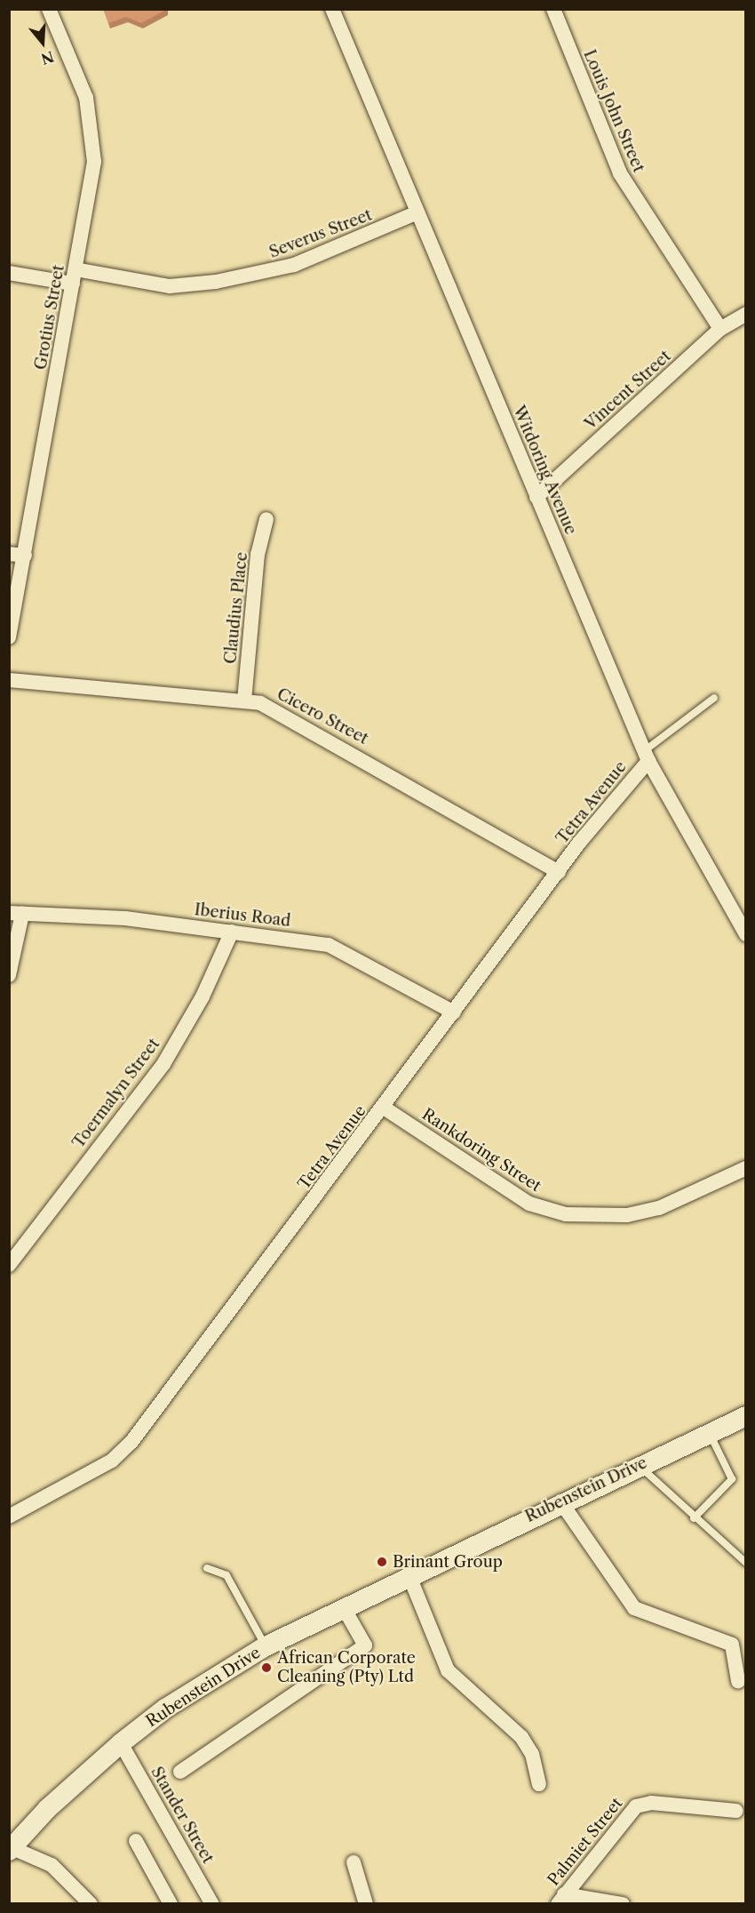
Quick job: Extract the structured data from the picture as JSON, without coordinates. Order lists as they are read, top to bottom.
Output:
{
  "streets": {
    "street": [
      "Louis John Street",
      "Severus Street",
      "Grotius Street",
      "Vincent Street",
      "Witdoring Avenue",
      "Claudius Place",
      "Cicero Street",
      "Tetra Avenue",
      "Iberius Road",
      "Toermalyn Street",
      "Rankdoring Street",
      "Rubenstein Drive",
      "Stander Street",
      "Palmiet Street"
    ]
  },
  "crossings": [
    ["Louis John Street", "Vincent Street"],
    ["Severus Street", "Grotius Street"],
    ["Severus Street", "Witdoring Avenue"],
    ["Vincent Street", "Witdoring Avenue"],
    ["Witdoring Avenue", "Tetra Avenue"],
    ["Claudius Place", "Cicero Street"],
    ["Cicero Street", "Tetra Avenue"],
    ["Tetra Avenue", "Iberius Road"],
    ["Tetra Avenue", "Rankdoring Street"],
    ["Iberius Road", "Toermalyn Street"],
    ["Rubenstein Drive", "Stander Street"]
  ],
  "places": ["Brinant Group", "African Corporate Cleaning (Pty) Ltd"],
  "north": "bottom"
}
